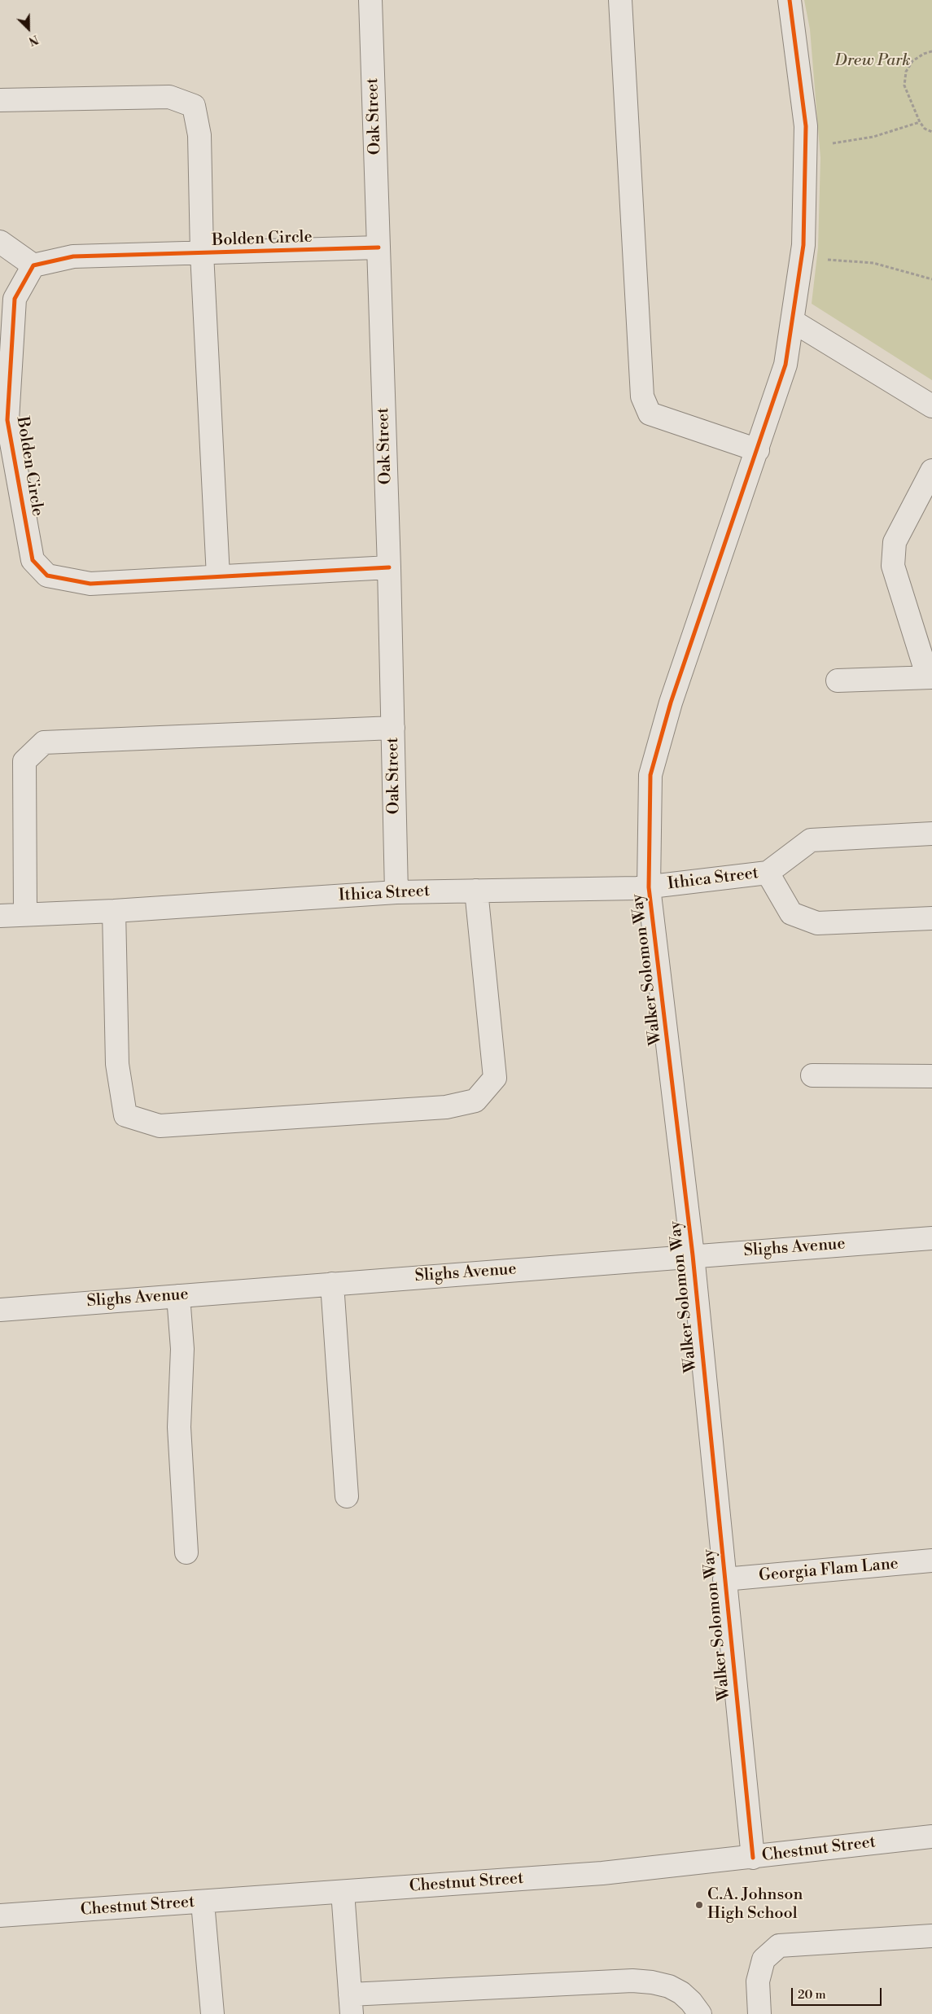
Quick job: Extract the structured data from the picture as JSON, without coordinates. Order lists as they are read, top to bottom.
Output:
{
  "streets": {
    "street": [
      "Oak Street",
      "Bolden Circle",
      "Ithica Street",
      "Walker Solomon Way",
      "Slighs Avenue",
      "Georgia Flam Lane",
      "Chestnut Street"
    ]
  },
  "crossings": [
    ["Oak Street", "Bolden Circle"],
    ["Oak Street", "Ithica Street"],
    ["Ithica Street", "Walker Solomon Way"],
    ["Walker Solomon Way", "Slighs Avenue"],
    ["Walker Solomon Way", "Georgia Flam Lane"],
    ["Walker Solomon Way", "Chestnut Street"]
  ],
  "parks": ["Drew Park"],
  "places": ["C.A. Johnson High School"],
  "scale_bar": "20 m",
  "north": "bottom right"
}
